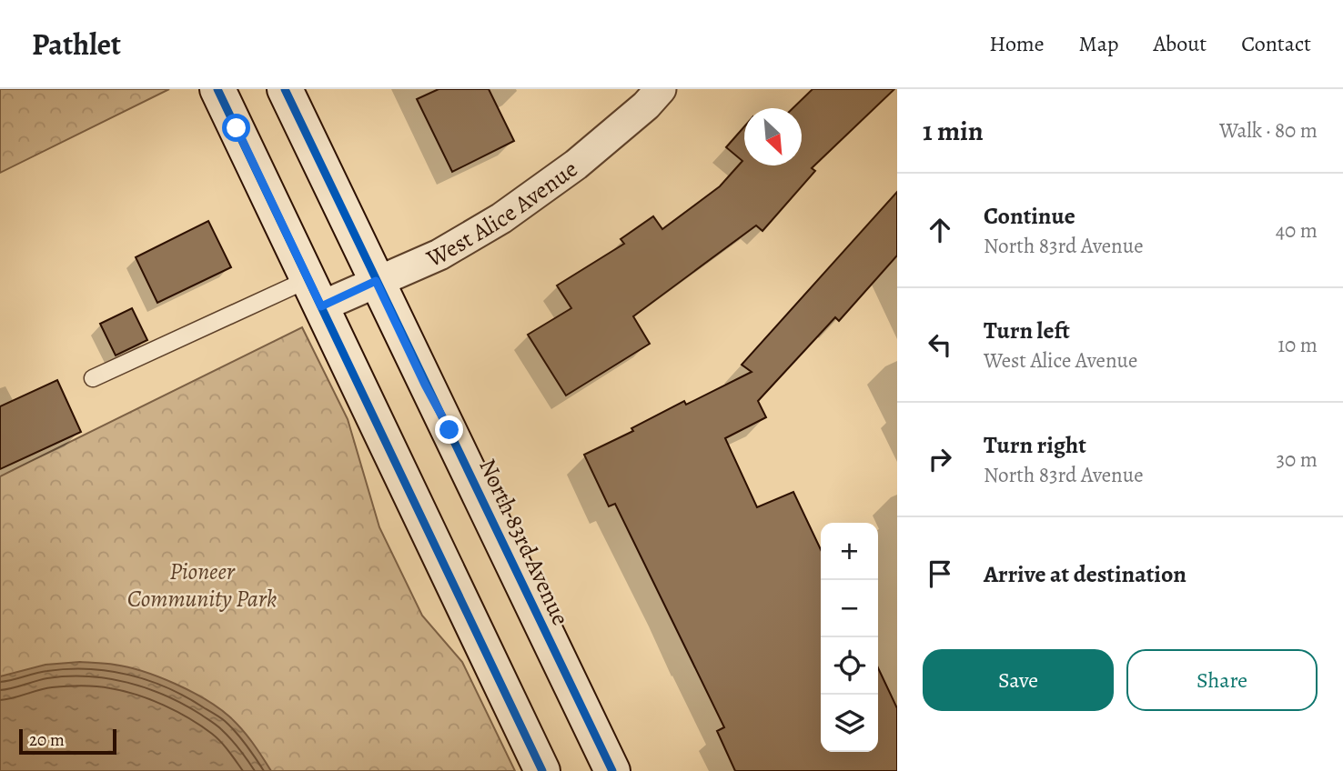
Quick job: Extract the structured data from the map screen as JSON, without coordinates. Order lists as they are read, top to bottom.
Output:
{
  "streets": {
    "main road": ["North 83rd Avenue"],
    "street": ["West Alice Avenue"]
  },
  "crossings": [
    ["West Alice Avenue", "North 83rd Avenue"]
  ],
  "parks": ["Pioneer Community Park"],
  "scale_bar": "20 m",
  "north": "bottom right",
  "page": {
    "header": "Pathlet",
    "nav": [
      "Home",
      "Map",
      "About",
      "Contact"
    ],
    "heading": ["1 min", "Walk · 80 m"],
    "list": [
      ["Continue", "North 83rd Avenue", "40 m"],
      ["Turn left", "West Alice Avenue", "10 m"],
      ["Turn right", "North 83rd Avenue", "30 m"],
      "Arrive at destination"
    ],
    "map_buttons": ["+", "−"],
    "buttons": ["Save", "Share"],
    "scale": "20 m"
  }
}
